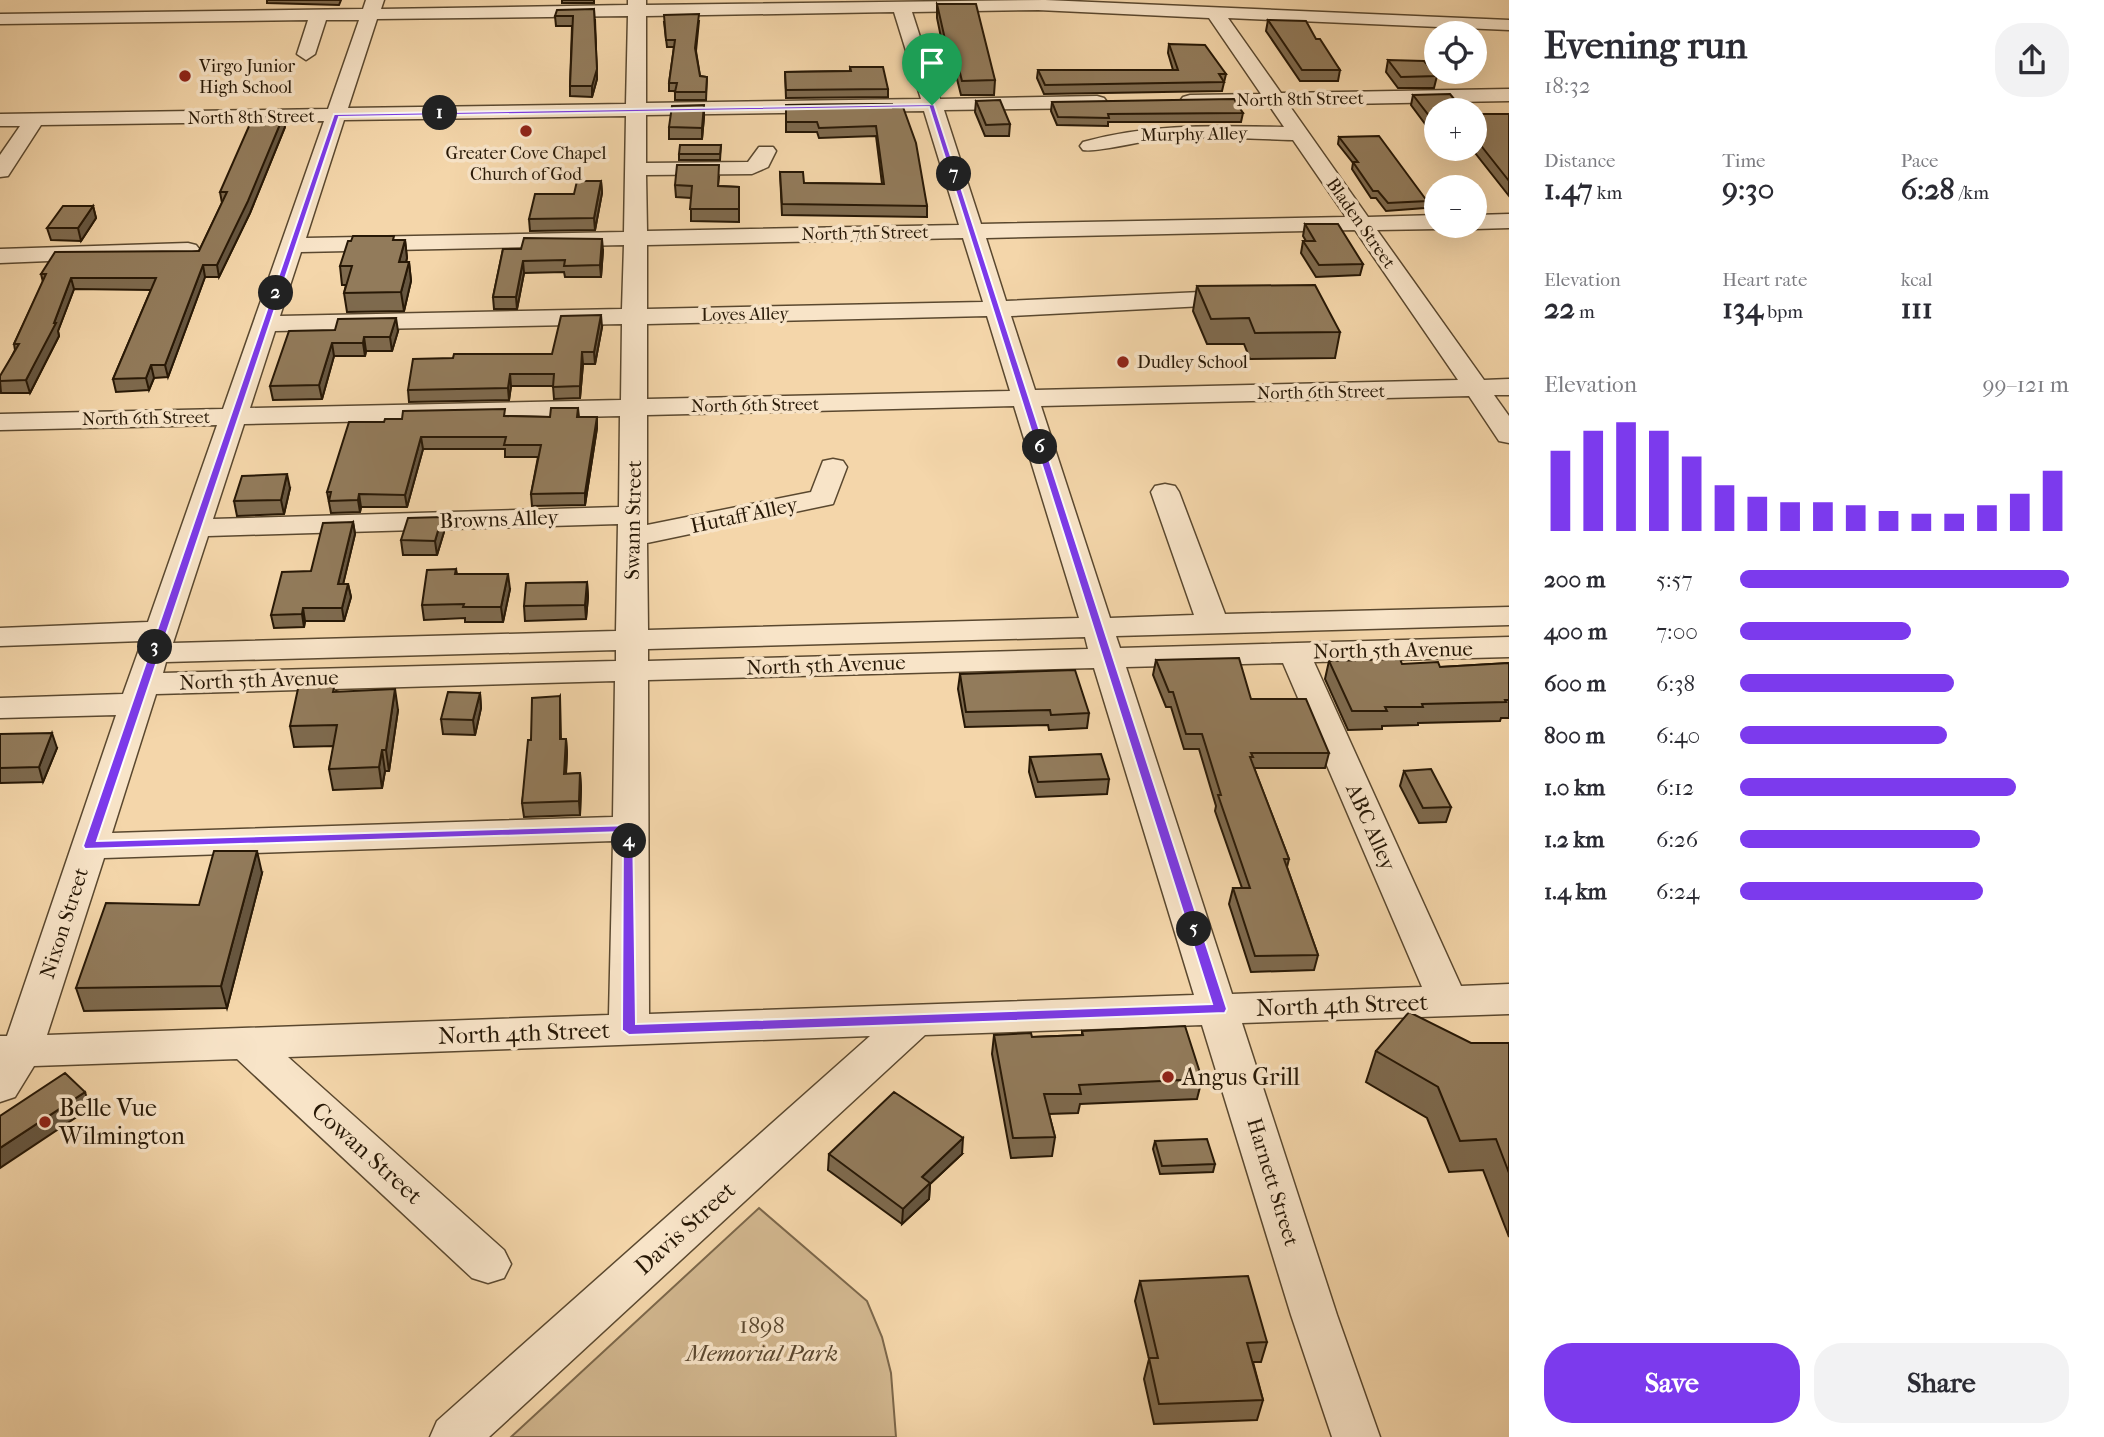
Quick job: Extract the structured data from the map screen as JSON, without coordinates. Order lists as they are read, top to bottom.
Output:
{
  "streets": {
    "street": [
      "North 8th Street",
      "Murphy Alley",
      "Bladen Street",
      "North 7th Street",
      "Loves Alley",
      "North 6th Street",
      "Hutaff Alley",
      "Browns Alley",
      "Swann Street",
      "North 5th Avenue",
      "ABC Alley",
      "Nixon Street",
      "North 4th Street",
      "Cowan Street",
      "Harnett Street",
      "Davis Street"
    ]
  },
  "crossings": [
    ["North 8th Street", "Bladen Street"],
    ["North 8th Street", "Swann Street"],
    ["North 8th Street", "Nixon Street"],
    ["North 8th Street", "Harnett Street"],
    ["Murphy Alley", "Bladen Street"],
    ["Bladen Street", "North 7th Street"],
    ["Bladen Street", "North 6th Street"],
    ["North 7th Street", "Swann Street"],
    ["North 7th Street", "Nixon Street"],
    ["North 7th Street", "Harnett Street"],
    ["Loves Alley", "Swann Street"],
    ["Loves Alley", "Nixon Street"],
    ["Loves Alley", "Harnett Street"],
    ["North 6th Street", "Swann Street"],
    ["North 6th Street", "Nixon Street"],
    ["North 6th Street", "Harnett Street"],
    ["Hutaff Alley", "Browns Alley"],
    ["Hutaff Alley", "Swann Street"],
    ["Browns Alley", "Swann Street"],
    ["Browns Alley", "Nixon Street"],
    ["Swann Street", "North 5th Avenue"],
    ["Swann Street", "North 4th Street"],
    ["North 5th Avenue", "ABC Alley"],
    ["North 5th Avenue", "Nixon Street"],
    ["North 5th Avenue", "Harnett Street"],
    ["ABC Alley", "North 4th Street"],
    ["Nixon Street", "North 4th Street"],
    ["North 4th Street", "Cowan Street"],
    ["North 4th Street", "Harnett Street"],
    ["North 4th Street", "Davis Street"]
  ],
  "parks": ["1898 Memorial Park"],
  "places": [
    "Virgo Junior High School",
    "Greater Cove Chapel Church of God",
    "Dudley School",
    "Angus Grill",
    "Belle Vue Wilmington"
  ],
  "page": {
    "heading": ["Evening run", "18:32"],
    "map_buttons": ["+", "−"],
    "pins": [
      "1",
      "7",
      "2",
      "6",
      "3",
      "4",
      "5"
    ],
    "stats": [
      ["Distance", "1.47 km"],
      ["Time", "9:30"],
      ["Pace", "6:28 /km"],
      ["Elevation", "22 m"],
      ["Heart rate", "134 bpm"],
      ["kcal", "111"]
    ],
    "chart": ["Elevation", "99–121 m"],
    "list": [
      {
        "name": "200 m",
        "note": "5:57"
      },
      {
        "name": "400 m",
        "note": "7:00"
      },
      {
        "name": "600 m",
        "note": "6:38"
      },
      {
        "name": "800 m",
        "note": "6:40"
      },
      {
        "name": "1.0 km",
        "note": "6:12"
      },
      {
        "name": "1.2 km",
        "note": "6:26"
      },
      {
        "name": "1.4 km",
        "note": "6:24"
      }
    ],
    "buttons": ["Save", "Share"]
  }
}
